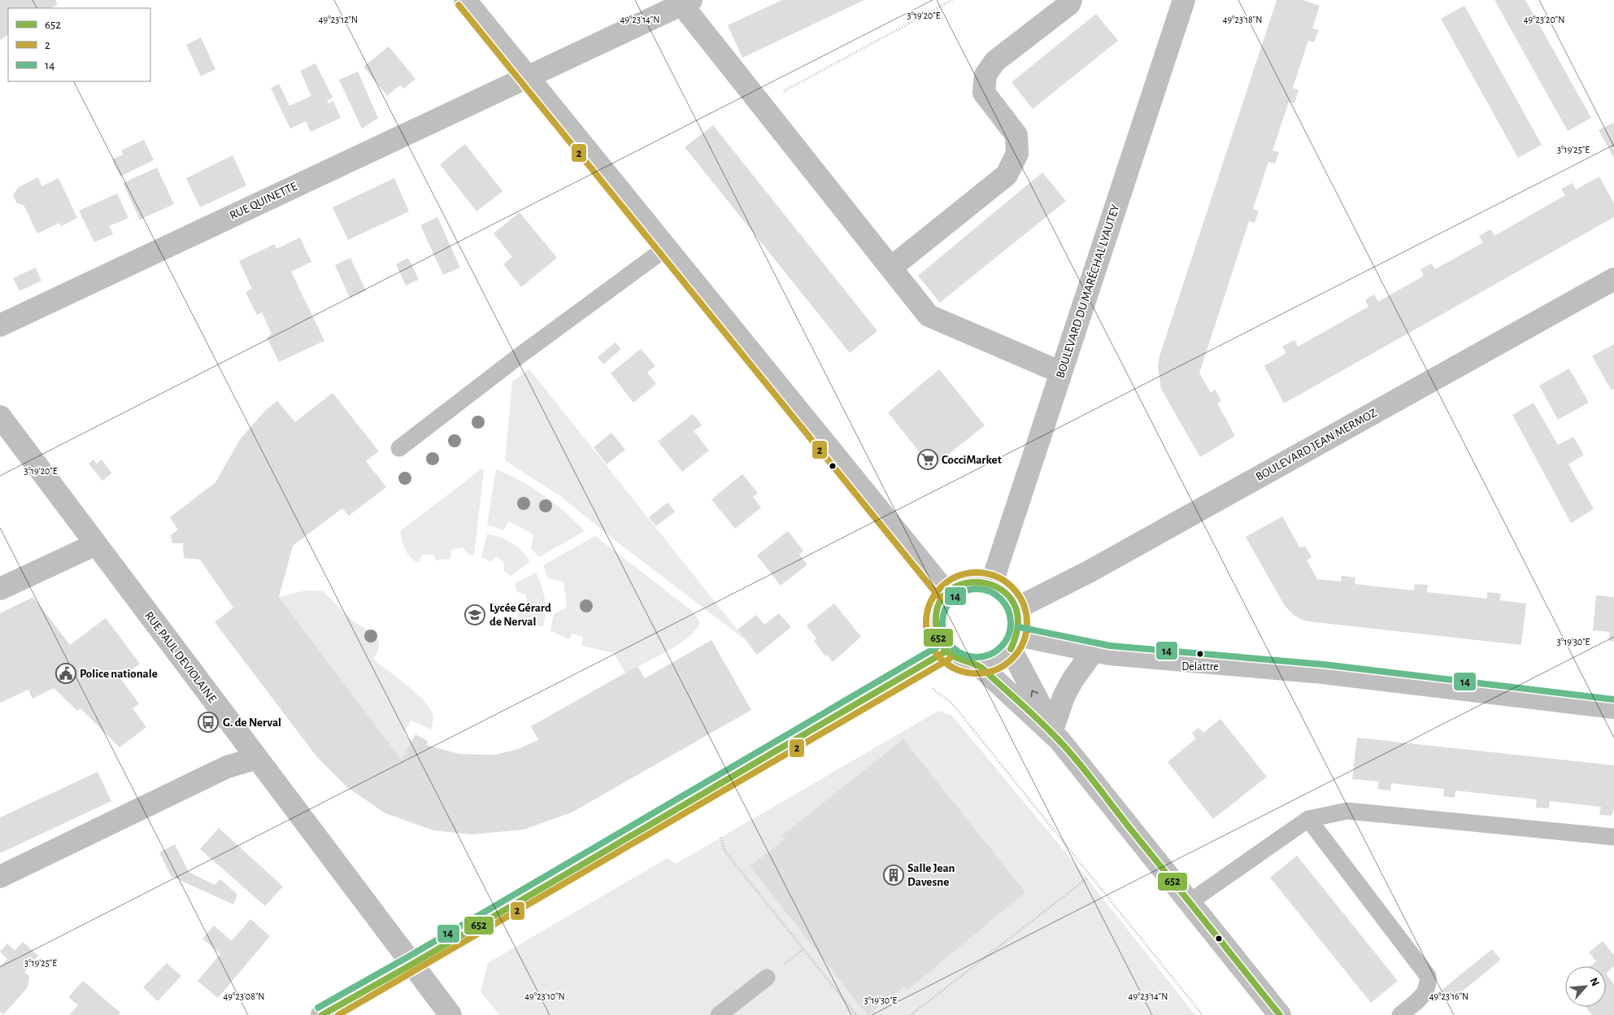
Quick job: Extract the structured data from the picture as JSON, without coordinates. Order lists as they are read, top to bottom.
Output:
{
  "streets": {
    "street": [
      "RUE QUINETTE",
      "BOULEVARD DU MARÉCHAL LYAUTEY",
      "BOULEVARD JEAN MERMOZ",
      "RUE PAUL DEVIOLAINE"
    ]
  },
  "crossings": [
    ["BOULEVARD DU MARÉCHAL LYAUTEY", "BOULEVARD JEAN MERMOZ"]
  ],
  "places": {
    "supermarket": ["CocciMarket"],
    "school or university": ["Lycée Gérard de Nerval"],
    "other": ["Delattre"],
    "public building": ["Police nationale"],
    "bus stop": ["G. de Nerval"],
    "building": ["Salle Jean Davesne"]
  },
  "lines": ["transit line 2", "transit line 652", "transit line 14"],
  "legend": ["652", "2", "14"],
  "north": "top right",
  "coordinates": [
    "3°19'20\"E",
    "49°23'12\"N",
    "49°23'14\"N",
    "49°23'18\"N",
    "49°23'20\"N",
    "3°19'25\"E",
    "3°19'30\"E",
    "49°23'08\"N",
    "49°23'10\"N",
    "49°23'16\"N"
  ]
}
